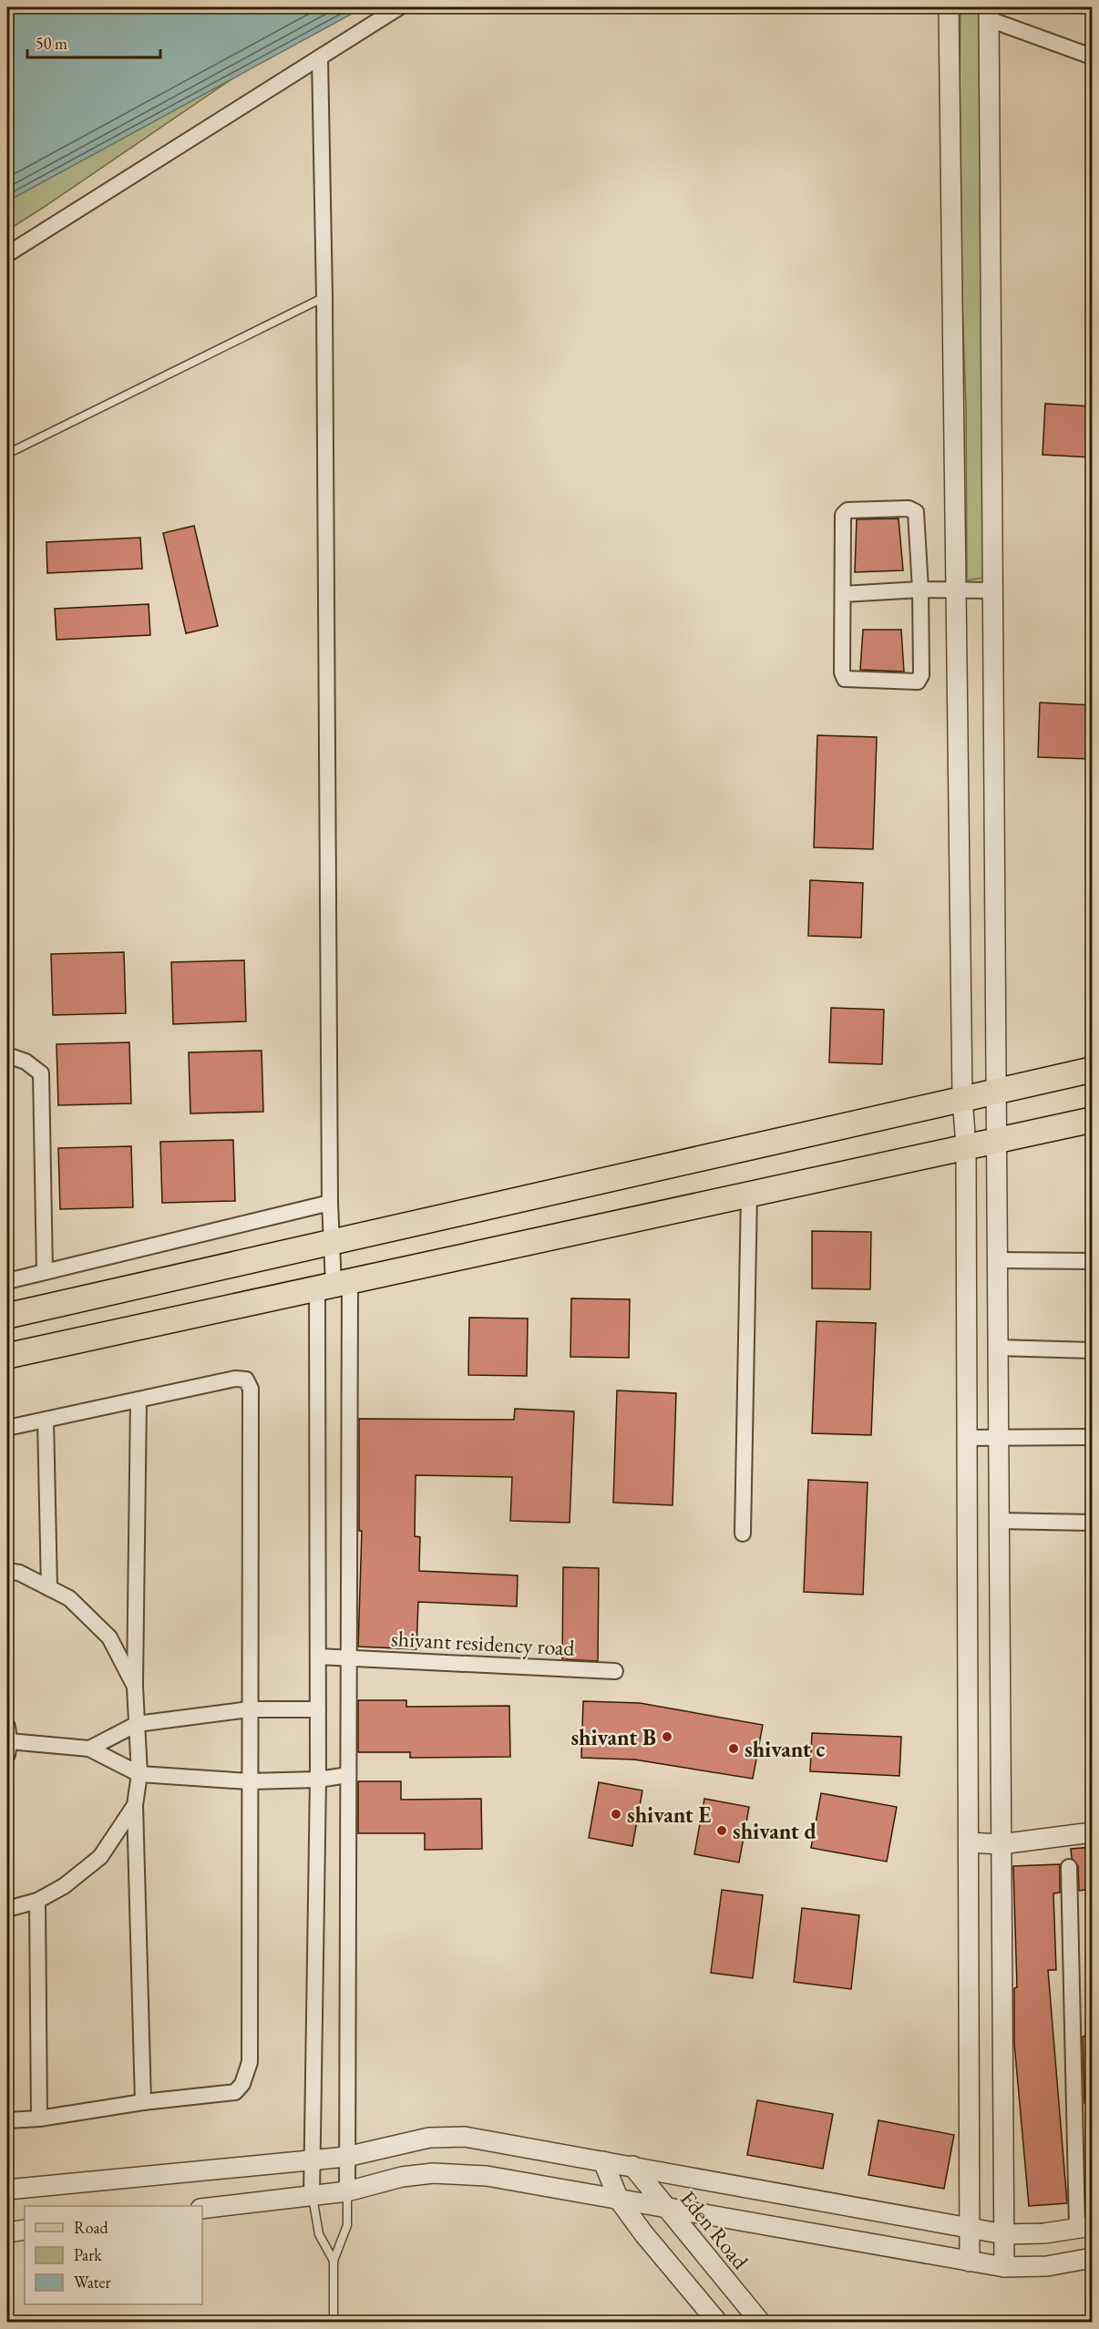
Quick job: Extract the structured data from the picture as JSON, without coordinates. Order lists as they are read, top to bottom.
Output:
{
  "streets": {
    "street": ["shivant residency road", "Eden Road"]
  },
  "places": [
    "shivant B",
    "shivant c",
    "shivant E",
    "shivant d"
  ],
  "legend": ["Road", "Park", "Water"],
  "scale_bar": "50 m"
}
